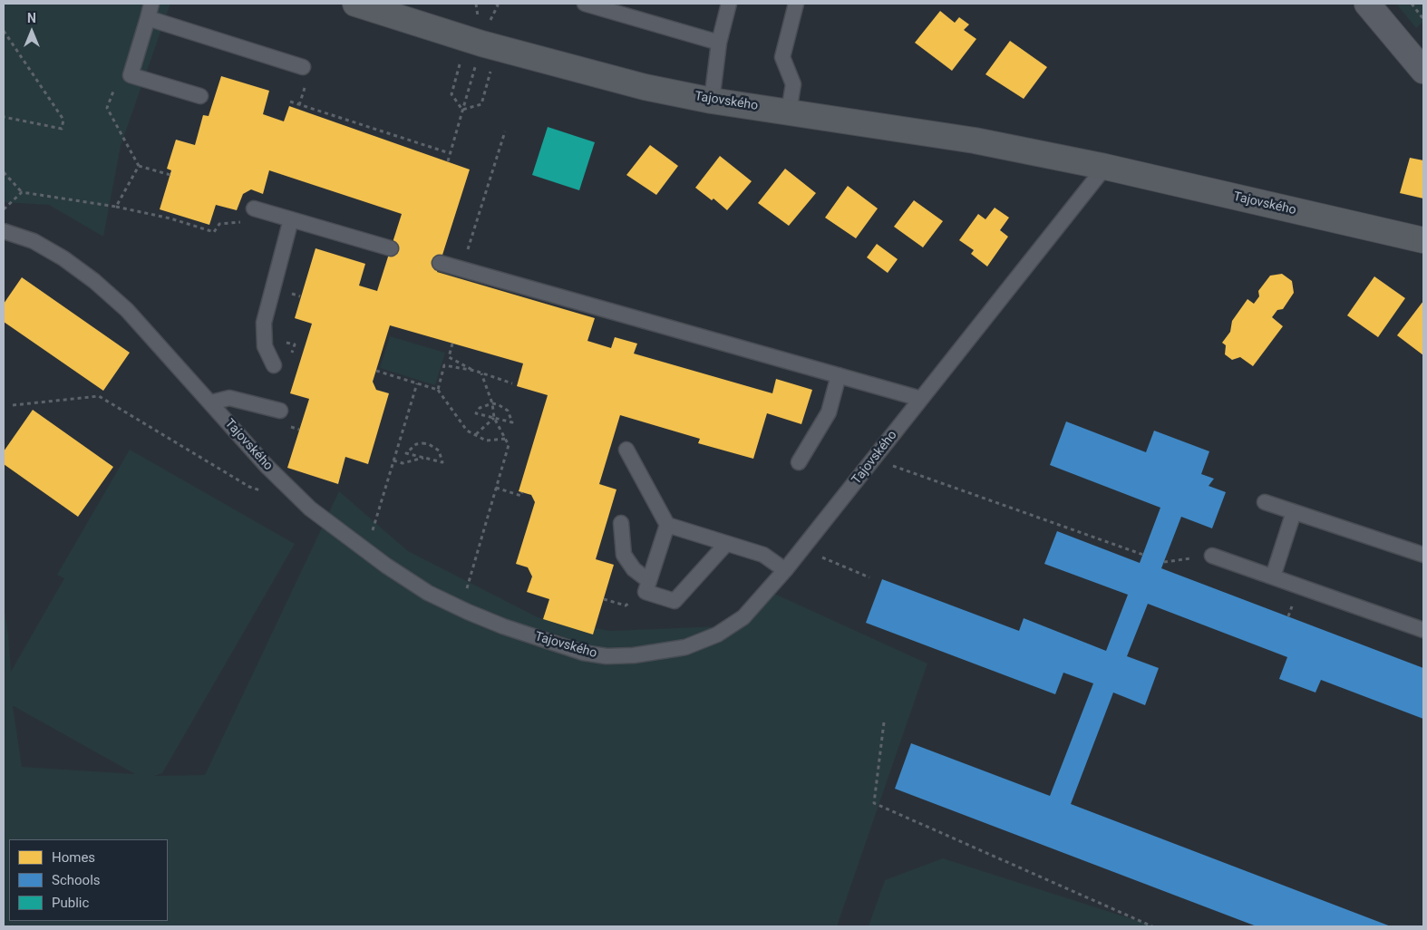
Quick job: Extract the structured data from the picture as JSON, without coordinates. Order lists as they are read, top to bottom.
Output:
{
  "streets": {
    "main road": ["Tajovského"]
  },
  "legend": ["Homes", "Schools", "Public"],
  "north": "top"
}
